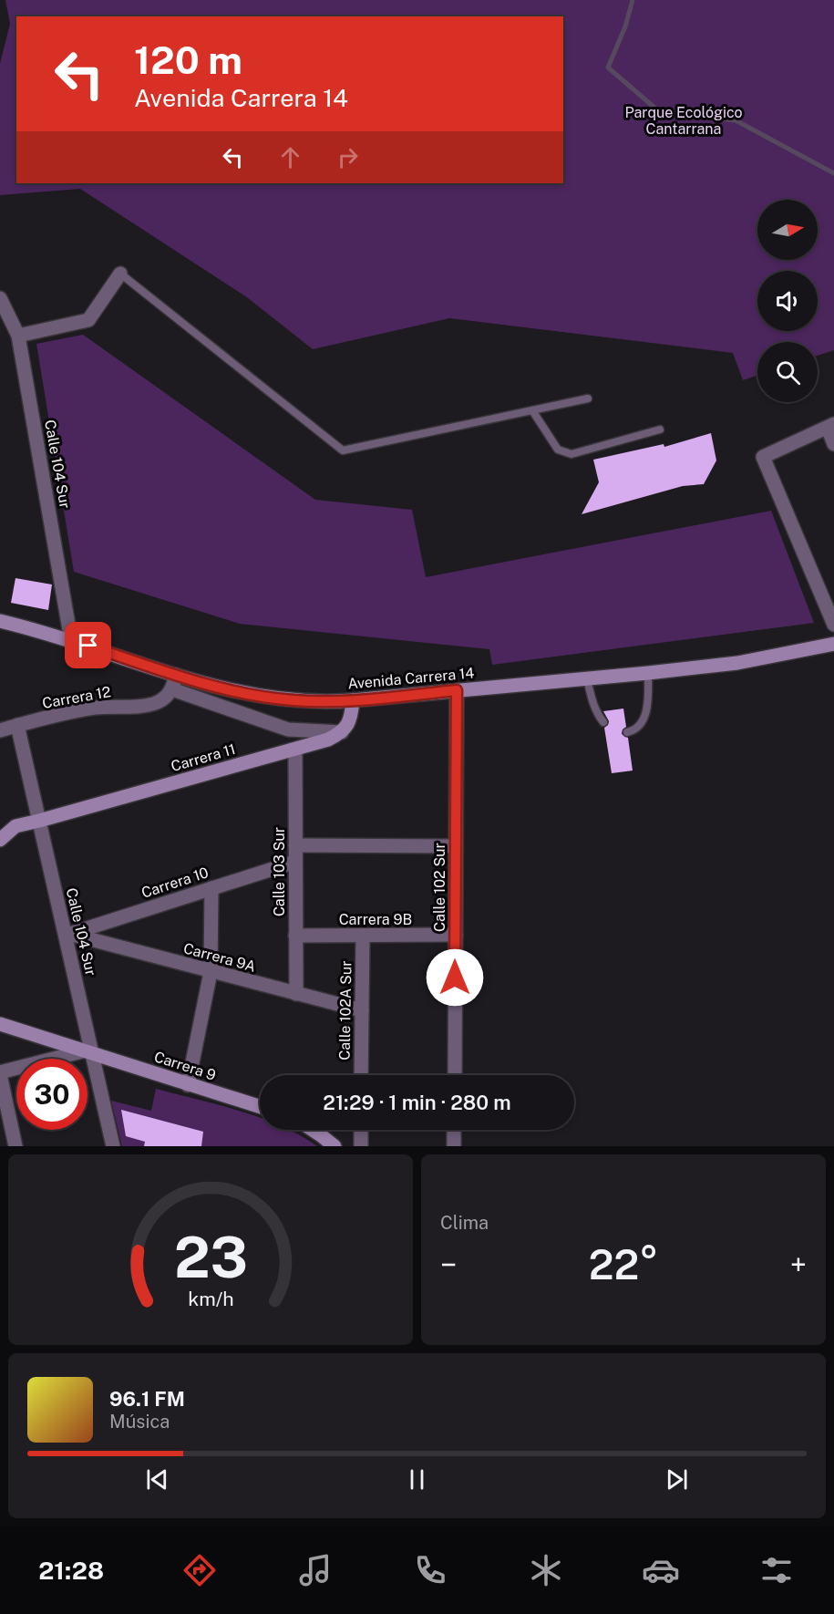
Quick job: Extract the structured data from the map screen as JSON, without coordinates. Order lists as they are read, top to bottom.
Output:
{
  "streets": {
    "main road": ["Avenida Carrera 14", "Carrera 11", "Carrera 9"],
    "street": [
      "Calle 104 Sur",
      "Carrera 12",
      "Calle 103 Sur",
      "Carrera 10",
      "Calle 102 Sur",
      "Carrera 9B",
      "Carrera 9A",
      "Calle 102A Sur"
    ]
  },
  "crossings": [
    ["Calle 104 Sur", "Avenida Carrera 14"],
    ["Calle 104 Sur", "Carrera 12"],
    ["Calle 104 Sur", "Carrera 11"],
    ["Calle 104 Sur", "Carrera 10"],
    ["Calle 104 Sur", "Carrera 9A"],
    ["Calle 104 Sur", "Carrera 9"],
    ["Avenida Carrera 14", "Calle 102 Sur"],
    ["Carrera 11", "Calle 103 Sur"],
    ["Calle 103 Sur", "Carrera 10"],
    ["Calle 103 Sur", "Carrera 9B"],
    ["Calle 103 Sur", "Carrera 9A"],
    ["Carrera 10", "Carrera 9A"],
    ["Calle 102 Sur", "Carrera 9B"],
    ["Carrera 9B", "Calle 102A Sur"],
    ["Carrera 9A", "Calle 102A Sur"]
  ],
  "parks": ["Parque Ecológico Cantarrana"],
  "north": "right",
  "page": {
    "turn": ["120 m", "Avenida Carrera 14"],
    "limit": "30",
    "trip": "21:29 · 1 min · 280 m",
    "tile": "Clima",
    "heat": ["−", "22°", "+"],
    "song": ["96.1 FM", "Música"],
    "tabs": "21:28",
    "gauge": ["23", "km/h"]
  }
}
